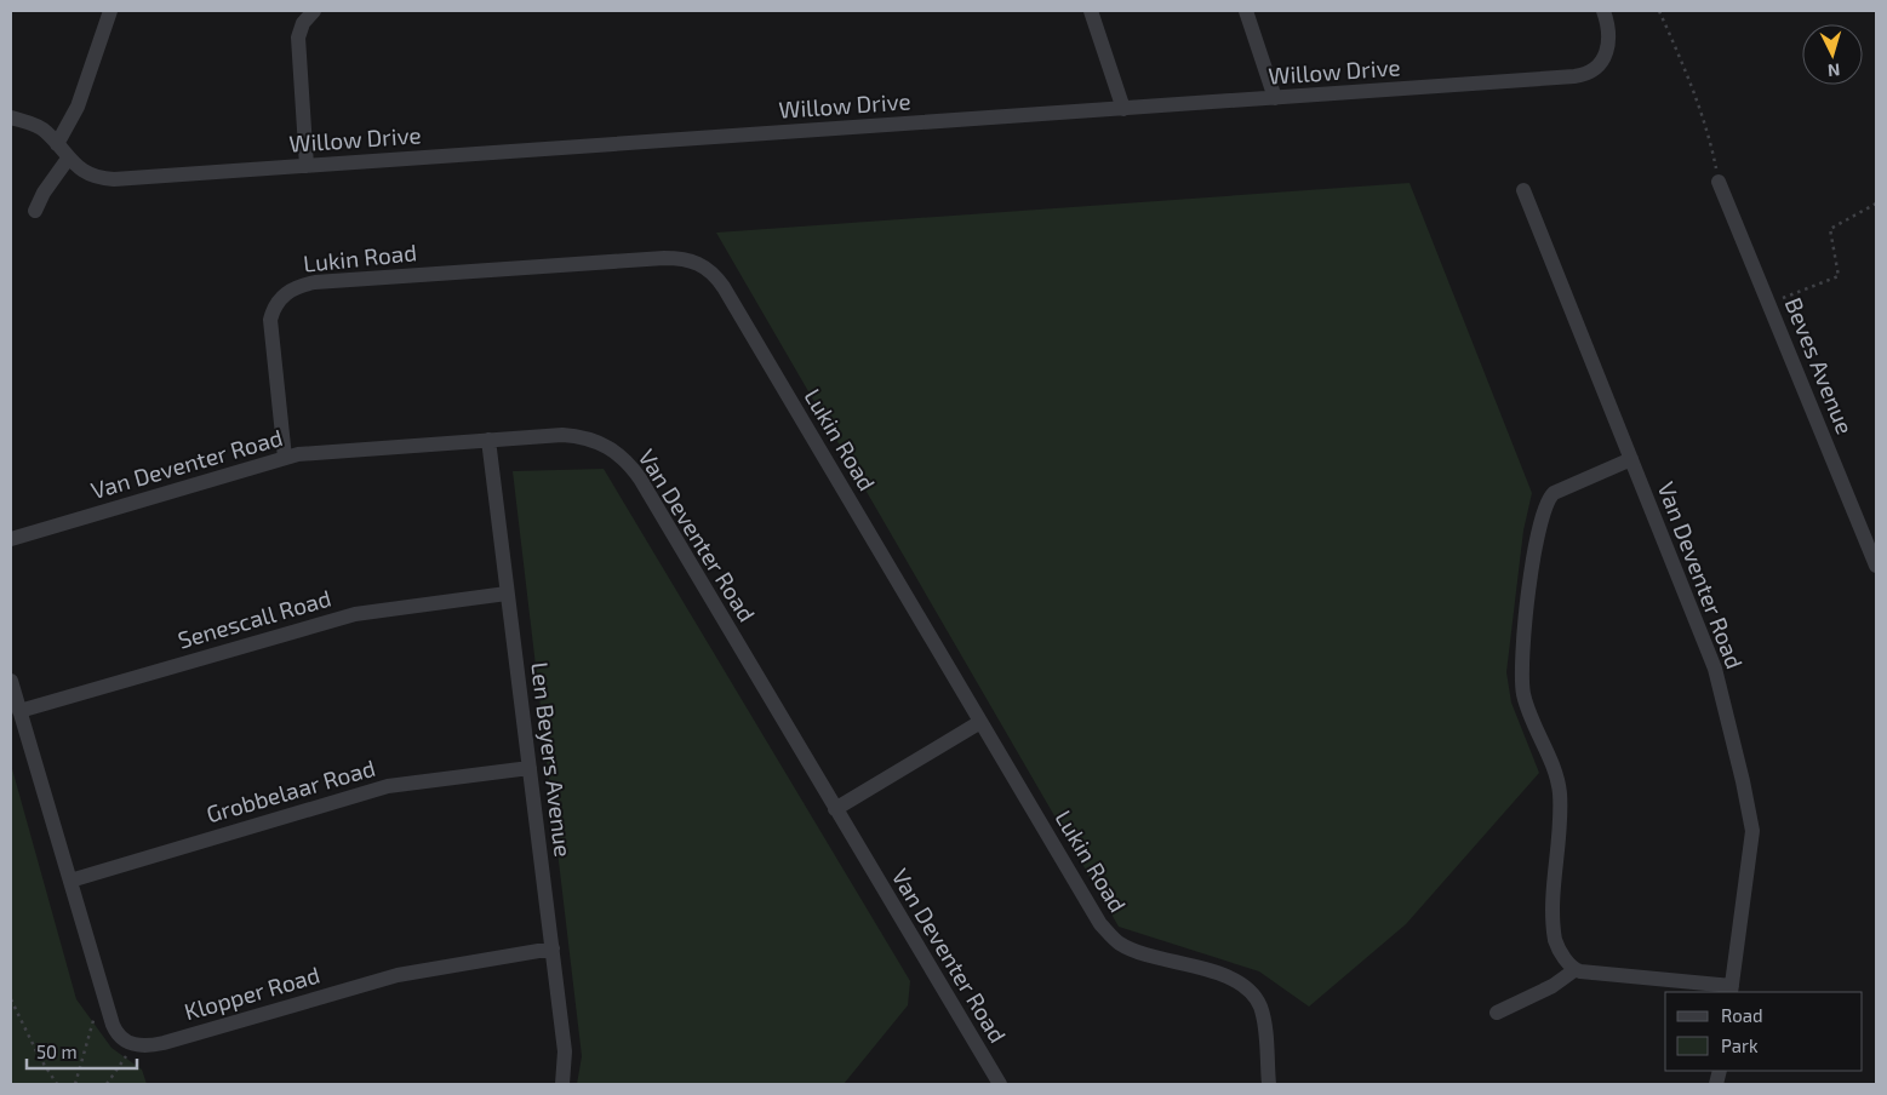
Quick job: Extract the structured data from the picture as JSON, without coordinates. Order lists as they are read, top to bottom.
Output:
{
  "streets": {
    "street": [
      "Willow Drive",
      "Lukin Road",
      "Beves Avenue",
      "Van Deventer Road",
      "Senescall Road",
      "Len Beyers Avenue",
      "Grobbelaar Road",
      "Klopper Road"
    ]
  },
  "crossings": [
    ["Lukin Road", "Van Deventer Road"],
    ["Van Deventer Road", "Len Beyers Avenue"],
    ["Senescall Road", "Len Beyers Avenue"],
    ["Len Beyers Avenue", "Grobbelaar Road"],
    ["Len Beyers Avenue", "Klopper Road"]
  ],
  "legend": ["Road", "Park"],
  "scale_bar": "50 m",
  "north": "bottom"
}
